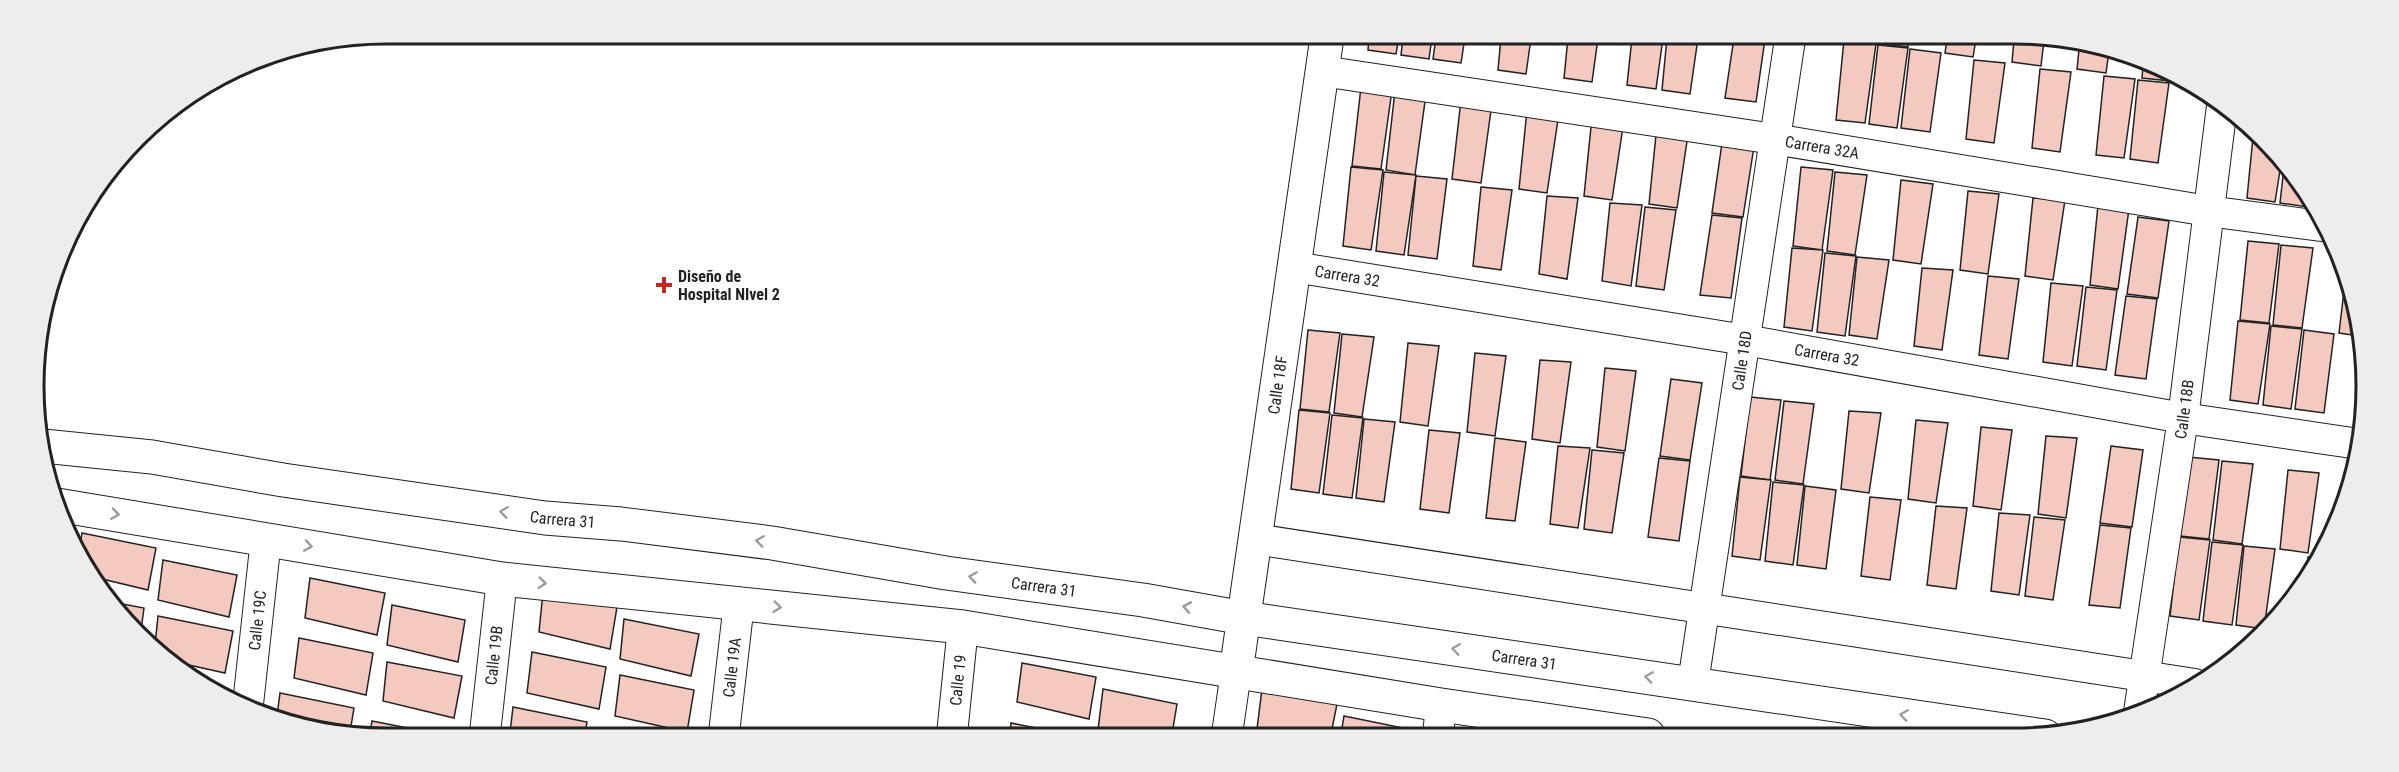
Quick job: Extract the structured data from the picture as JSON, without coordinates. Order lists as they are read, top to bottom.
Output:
{
  "streets": {
    "main road": ["Calle 18F", "Carrera 31"],
    "street": [
      "Carrera 32A",
      "Carrera 32",
      "Calle 18D",
      "Calle 18B",
      "Calle 19C",
      "Calle 19B",
      "Calle 19A",
      "Calle 19"
    ]
  },
  "crossings": [
    ["Carrera 32A", "Calle 18D"],
    ["Carrera 32A", "Calle 18F"],
    ["Carrera 32A", "Calle 18B"],
    ["Carrera 32", "Calle 18D"],
    ["Carrera 32", "Calle 18F"],
    ["Carrera 32", "Calle 18B"],
    ["Calle 18D", "Carrera 31"],
    ["Calle 18F", "Carrera 31"]
  ],
  "places": {
    "health": ["Diseño de Hospital NIvel 2"]
  }
}
